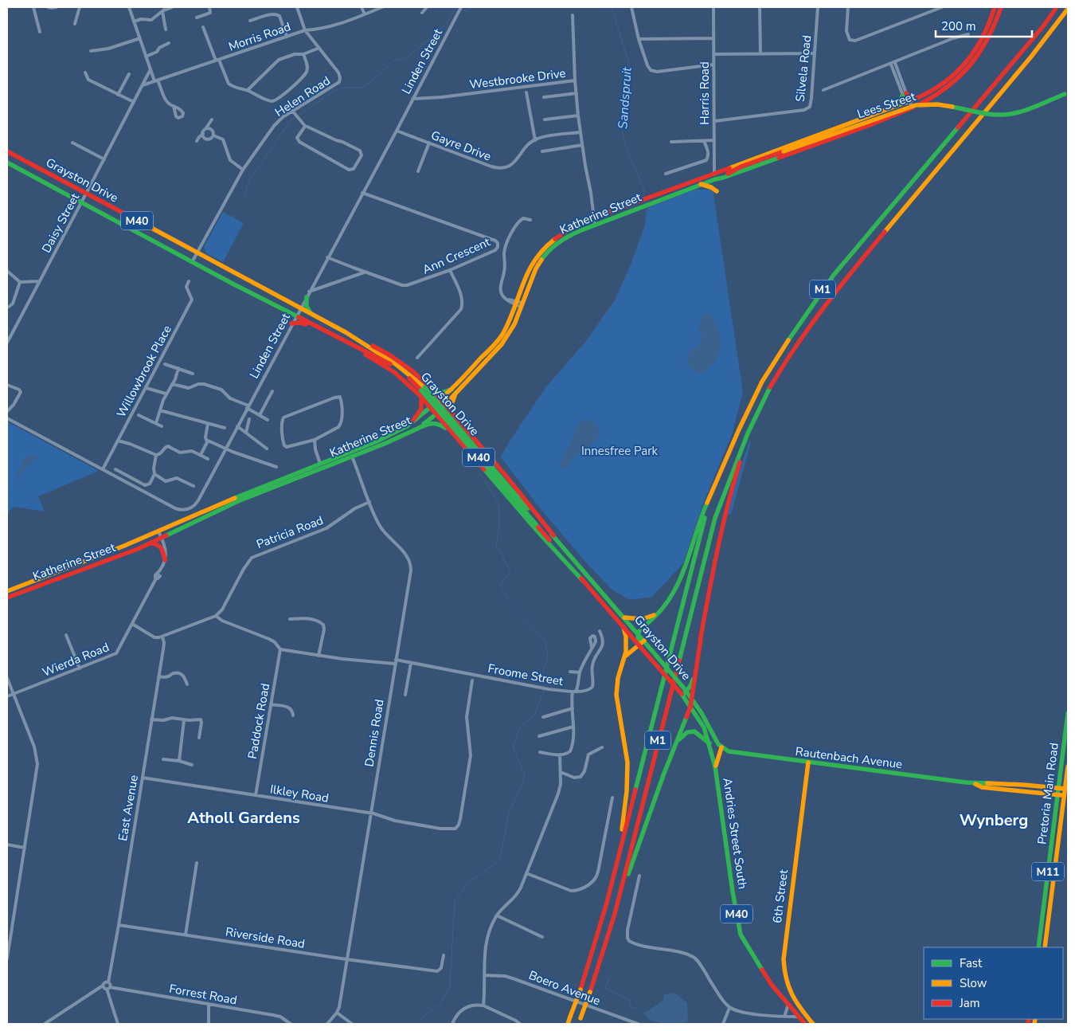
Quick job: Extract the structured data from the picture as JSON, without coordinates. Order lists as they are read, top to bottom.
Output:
{
  "streets": {
    "main road": [
      "Lees Street",
      "Grayston Drive",
      "Katherine Street",
      "M40",
      "M1",
      "Rautenbach Avenue",
      "Pretoria Main Road",
      "Andries Street South",
      "M11",
      "6th Street"
    ],
    "street": [
      "Morris Road",
      "Linden Street",
      "Silvela Road",
      "Westbrooke Drive",
      "Harris Road",
      "Helen Road",
      "Gayre Drive",
      "Daisy Street",
      "Ann Crescent",
      "Willowbrook Place",
      "Patricia Road",
      "Wierda Road",
      "Froome Street",
      "Paddock Road",
      "Dennis Road",
      "Ilkley Road",
      "East Avenue",
      "Riverside Road",
      "Boero Avenue",
      "Forrest Road"
    ]
  },
  "crossings": [
    ["Morris Road", "Helen Road"],
    ["Morris Road", "Daisy Street"],
    ["Linden Street", "Westbrooke Drive"],
    ["Linden Street", "Gayre Drive"],
    ["Linden Street", "Grayston Drive"],
    ["Linden Street", "Ann Crescent"],
    ["Linden Street", "Willowbrook Place"],
    ["Silvela Road", "Harris Road"],
    ["Westbrooke Drive", "Gayre Drive"],
    ["Westbrooke Drive", "Katherine Street"],
    ["Harris Road", "Lees Street"],
    ["Harris Road", "Katherine Street"],
    ["Helen Road", "Grayston Drive"],
    ["Lees Street", "Katherine Street"],
    ["Grayston Drive", "Daisy Street"],
    ["Grayston Drive", "Rautenbach Avenue"],
    ["Grayston Drive", "Andries Street South"],
    ["Katherine Street", "Dennis Road"],
    ["Patricia Road", "Dennis Road"],
    ["Froome Street", "Dennis Road"],
    ["Paddock Road", "Ilkley Road"],
    ["Dennis Road", "Ilkley Road"],
    ["Dennis Road", "Riverside Road"],
    ["Rautenbach Avenue", "6th Street"],
    ["Ilkley Road", "East Avenue"],
    ["East Avenue", "Riverside Road"],
    ["East Avenue", "Forrest Road"]
  ],
  "districts": ["Atholl Gardens", "Wynberg"],
  "water": ["Sandspruit"],
  "parks": ["Innesfree Park"],
  "legend": ["Fast", "Slow", "Jam"],
  "scale_bar": "200 m"
}
